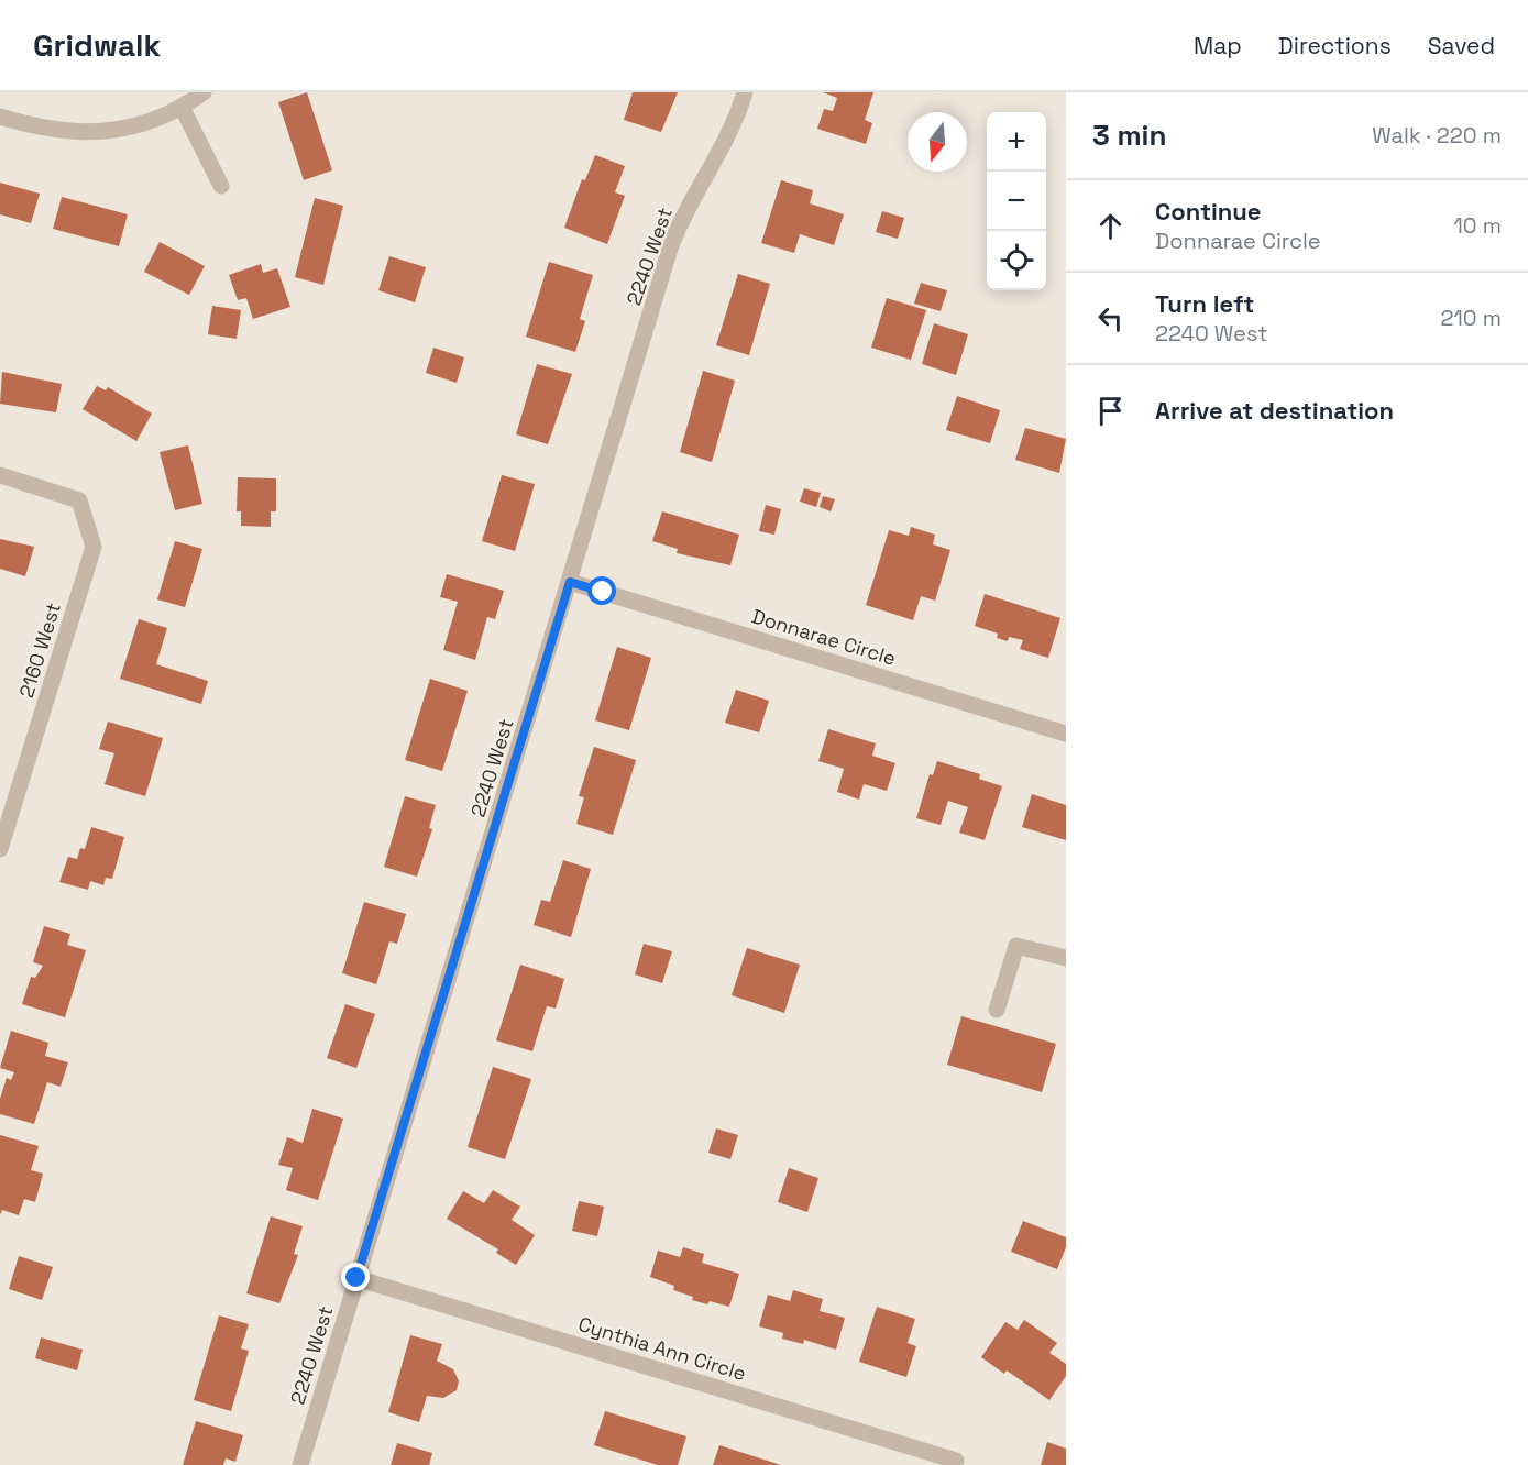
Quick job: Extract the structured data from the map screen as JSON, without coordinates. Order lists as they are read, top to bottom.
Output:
{
  "streets": {
    "street": [
      "2240 West",
      "Donnarae Circle",
      "2160 West",
      "Cynthia Ann Circle"
    ]
  },
  "crossings": [
    ["2240 West", "Donnarae Circle"],
    ["2240 West", "Cynthia Ann Circle"]
  ],
  "north": "bottom",
  "page": {
    "header": "Gridwalk",
    "nav": ["Map", "Directions", "Saved"],
    "heading": ["3 min", "Walk · 220 m"],
    "map_buttons": ["+", "−"],
    "list": [
      ["Continue", "Donnarae Circle", "10 m"],
      ["Turn left", "2240 West", "210 m"],
      "Arrive at destination"
    ]
  }
}
